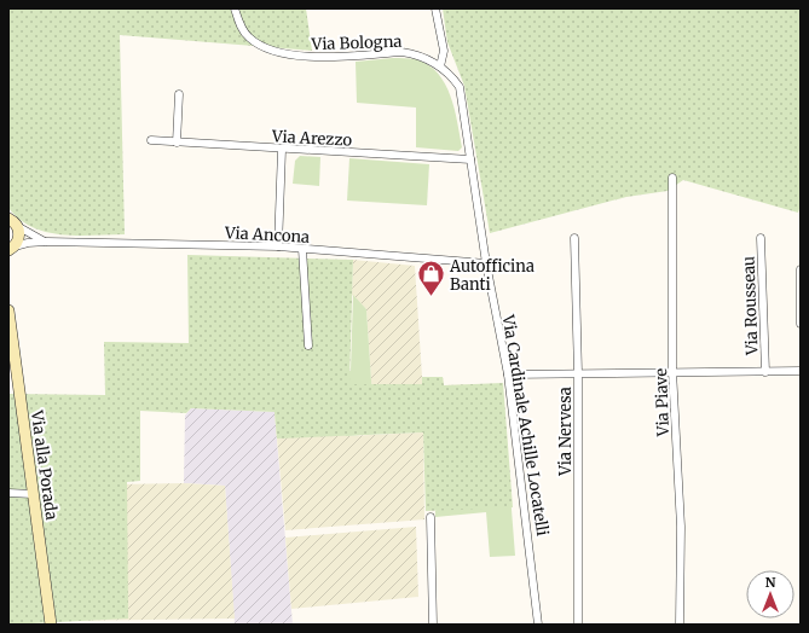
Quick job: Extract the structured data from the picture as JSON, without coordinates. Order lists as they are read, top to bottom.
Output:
{
  "streets": {
    "street": [
      "Via Bologna",
      "Via Arezzo",
      "Via Ancona",
      "Via Rousseau",
      "Via Piave",
      "Via Cardinale Achille Locatelli",
      "Via Nervesa",
      "Via alla Porada"
    ]
  },
  "crossings": [
    ["Via Bologna", "Via Cardinale Achille Locatelli"],
    ["Via Arezzo", "Via Cardinale Achille Locatelli"],
    ["Via Ancona", "Via Cardinale Achille Locatelli"]
  ],
  "places": {
    "shop": ["Autofficina Banti"]
  },
  "north": "top"
}
